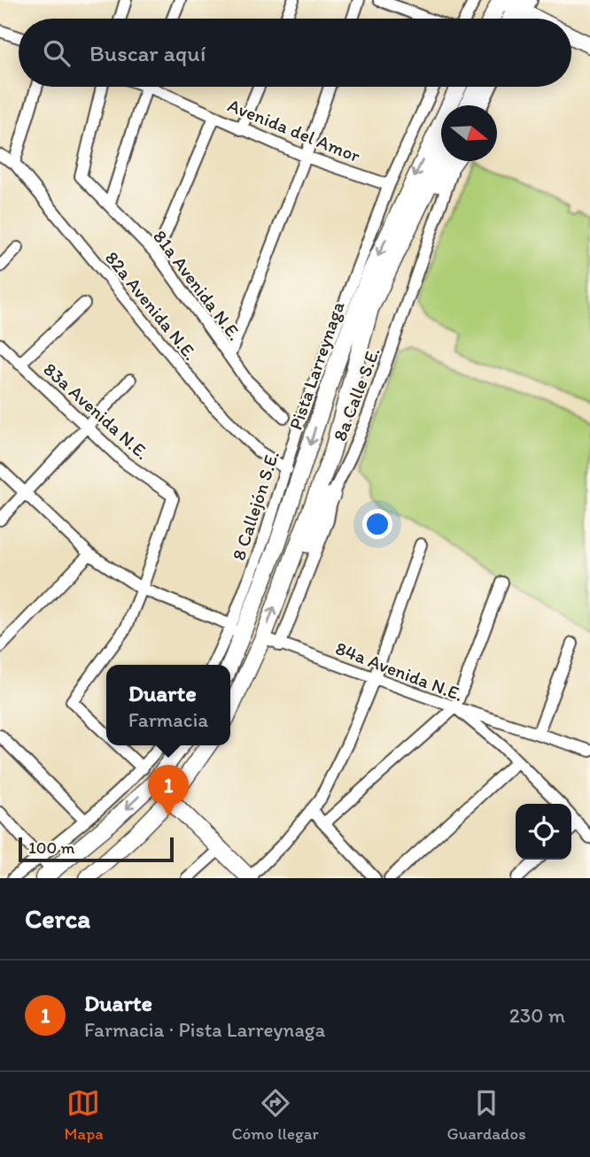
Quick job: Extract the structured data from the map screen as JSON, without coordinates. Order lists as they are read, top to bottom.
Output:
{
  "streets": {
    "main road": ["Pista Larreynaga"],
    "street": [
      "Avenida del Amor",
      "81a Avenida N.E.",
      "82a Avenida N.E.",
      "8a Calle S.E.",
      "83a Avenida N.E.",
      "8 Callejón S.E.",
      "84a Avenida N.E."
    ]
  },
  "crossings": [
    ["Avenida del Amor", "8 Callejón S.E."],
    ["82a Avenida N.E.", "8 Callejón S.E."],
    ["Pista Larreynaga", "84a Avenida N.E."],
    ["8a Calle S.E.", "84a Avenida N.E."]
  ],
  "scale_bar": "100 m",
  "north": "right",
  "page": {
    "search": "Buscar aquí",
    "popup": ["Duarte", "Farmacia"],
    "pins": "1",
    "scale": "100 m",
    "heading": "Cerca",
    "list": [
      {
        "mark": "1",
        "name": "Duarte",
        "note": "Farmacia · Pista Larreynaga",
        "value": "230 m"
      }
    ],
    "nav": ["Mapa", "Cómo llegar", "Guardados"]
  }
}
